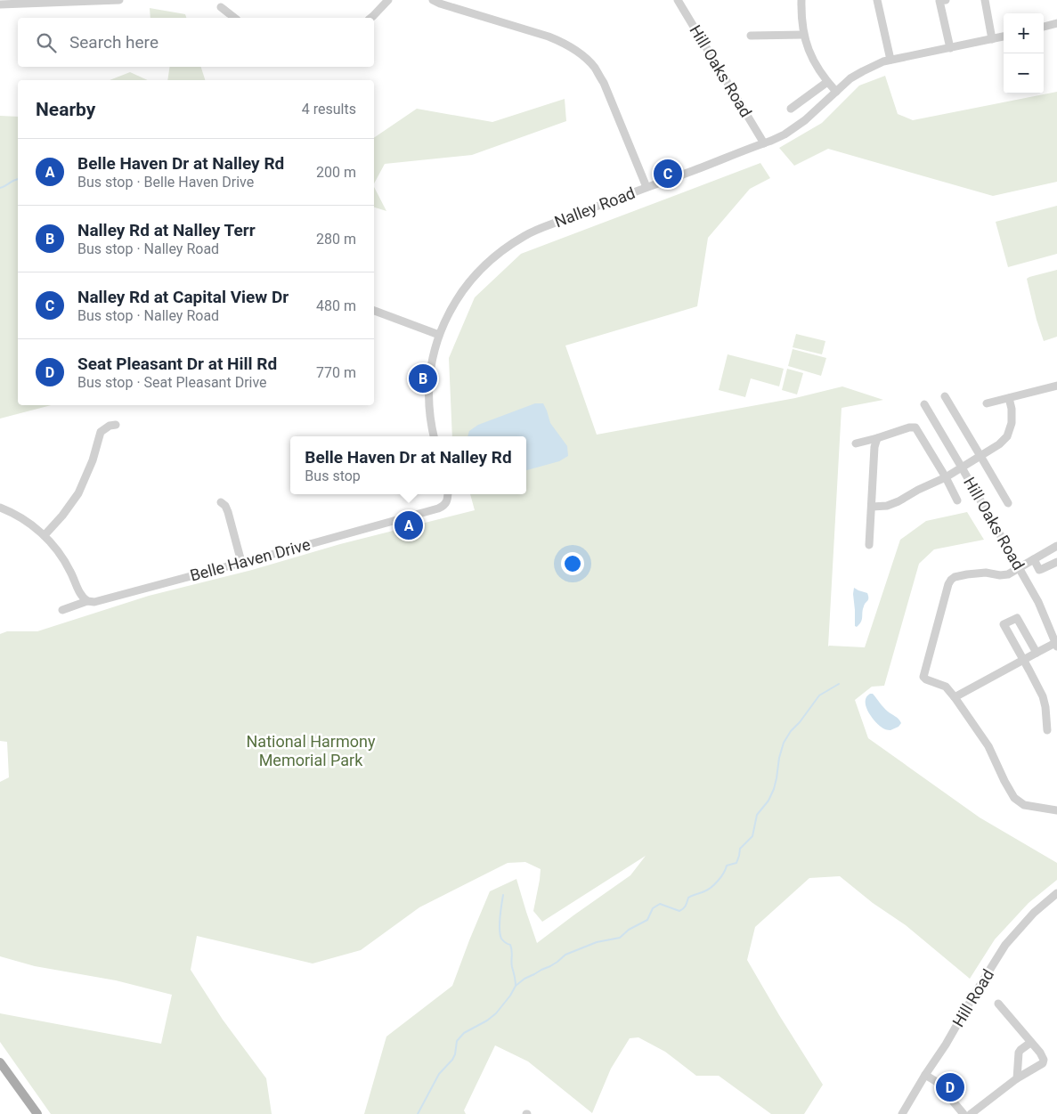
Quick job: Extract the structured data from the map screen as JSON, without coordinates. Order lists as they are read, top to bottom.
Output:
{
  "streets": {
    "street": [
      "Hill Oaks Road",
      "Nalley Road",
      "Belle Haven Drive",
      "Hill Road"
    ]
  },
  "crossings": [
    ["Hill Oaks Road", "Nalley Road"]
  ],
  "parks": ["National Harmony Memorial Park"],
  "page": {
    "map_buttons": ["+", "−"],
    "search": "Search here",
    "heading": ["Nearby", "4 results"],
    "list": [
      {
        "mark": "A",
        "name": "Belle Haven Dr at Nalley Rd",
        "note": "Bus stop · Belle Haven Drive",
        "value": "200 m"
      },
      {
        "mark": "B",
        "name": "Nalley Rd at Nalley Terr",
        "note": "Bus stop · Nalley Road",
        "value": "280 m"
      },
      {
        "mark": "C",
        "name": "Nalley Rd at Capital View Dr",
        "note": "Bus stop · Nalley Road",
        "value": "480 m"
      },
      {
        "mark": "D",
        "name": "Seat Pleasant Dr at Hill Rd",
        "note": "Bus stop · Seat Pleasant Drive",
        "value": "770 m"
      }
    ],
    "pins": [
      "C",
      "B",
      "A",
      "D"
    ],
    "popup": ["Belle Haven Dr at Nalley Rd", "Bus stop"]
  }
}
